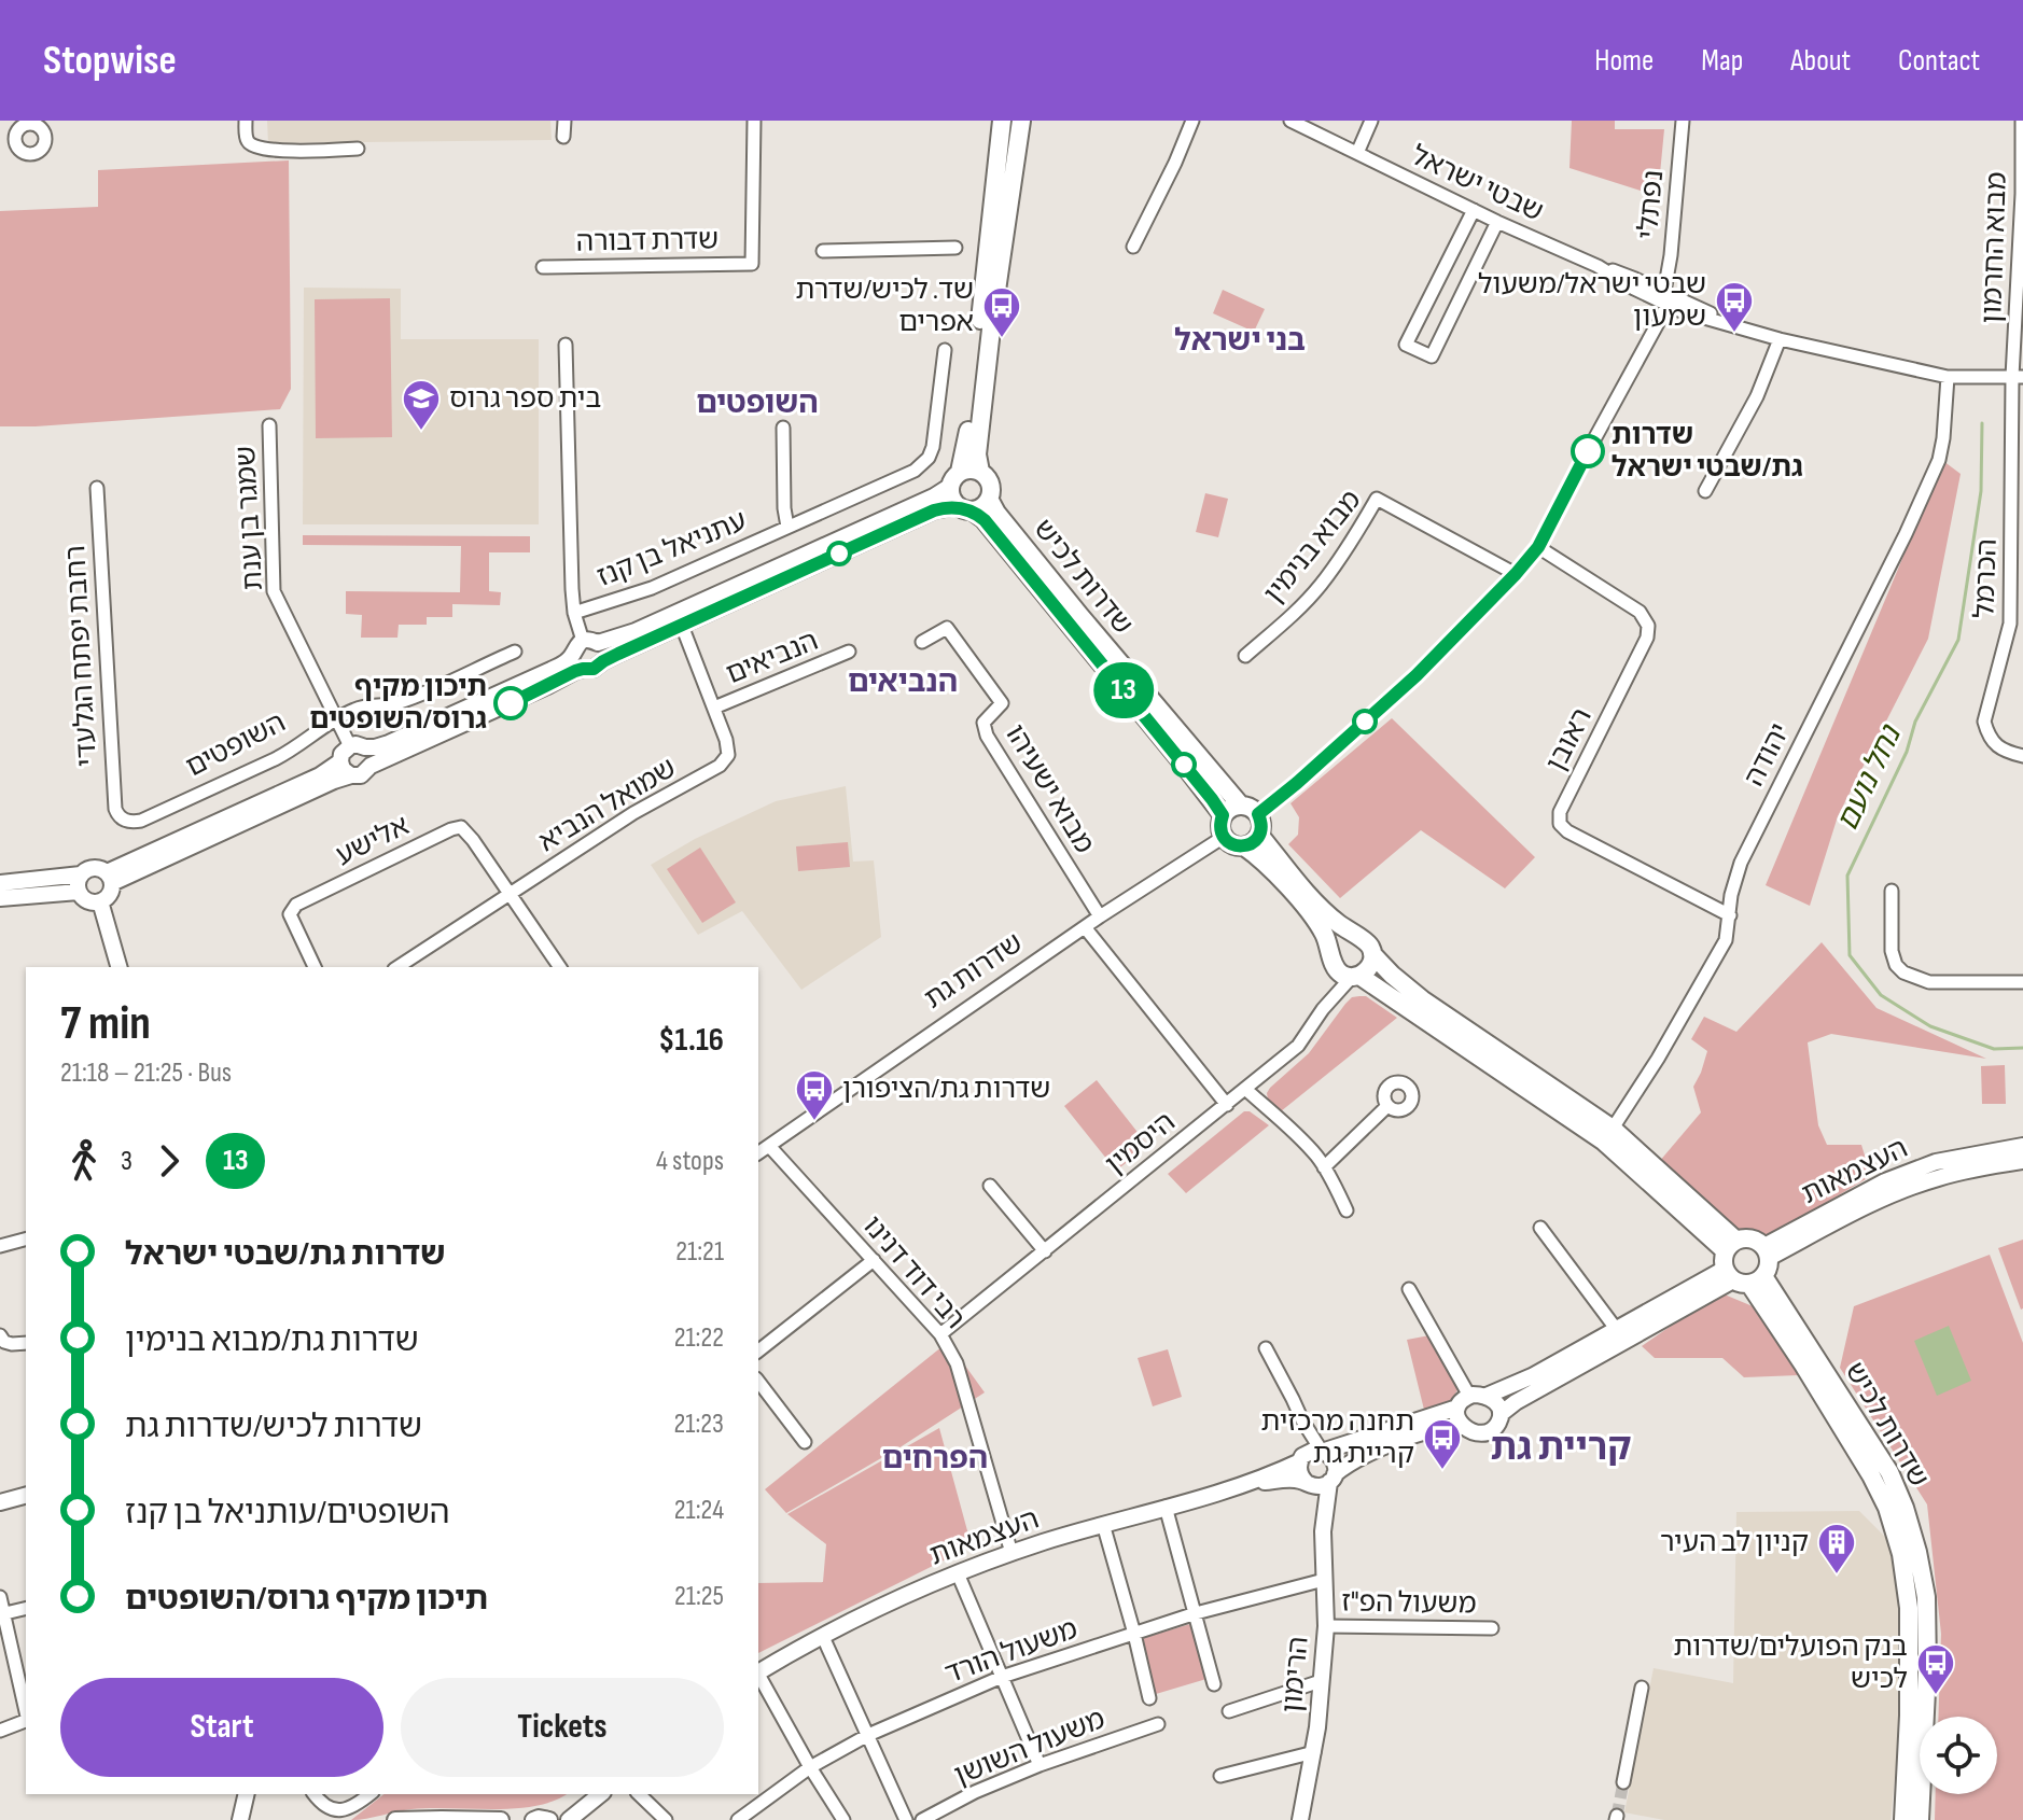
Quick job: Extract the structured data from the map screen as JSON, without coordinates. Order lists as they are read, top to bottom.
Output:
{
  "streets": {
    "main road": ["שדרות לכיש"],
    "street": [
      "שבטי ישראל",
      "נפתלי",
      "שדרת דבורה",
      "מבוא החרמון",
      "שמגר בן ענת",
      "מבוא בנימין",
      "עתניאל בן קנז",
      "הכרמל",
      "רחבת יפתח הגלעדי",
      "הנביאים",
      "ראובן",
      "השופטים",
      "יהודה",
      "מבוא ישעיהו",
      "שמואל הנביא",
      "אלישע",
      "שדרות גת",
      "היסמין",
      "העצמאות",
      "רבי דוד דנינו",
      "משעול הפ\"ז",
      "משעול הורד",
      "הרימון",
      "משעול השושן"
    ]
  },
  "crossings": [
    ["שבטי ישראל", "נפתלי"],
    ["שבטי ישראל", "מבוא החרמון"],
    ["שבטי ישראל", "הכרמל"],
    ["שבטי ישראל", "יהודה"],
    ["מבוא החרמון", "הכרמל"],
    ["שמגר בן ענת", "השופטים"],
    ["שדרות לכיש", "יהודה"],
    ["שדרות לכיש", "שדרות גת"],
    ["שדרות לכיש", "היסמין"],
    ["רחבת יפתח הגלעדי", "השופטים"],
    ["הנביאים", "שמואל הנביא"],
    ["ראובן", "יהודה"],
    ["מבוא ישעיהו", "שדרות גת"],
    ["שמואל הנביא", "אלישע"],
    ["שדרות גת", "רבי דוד דנינו"],
    ["היסמין", "רבי דוד דנינו"],
    ["העצמאות", "רבי דוד דנינו"],
    ["העצמאות", "הרימון"],
    ["משעול הפ\"ז", "הרימון"],
    ["משעול הורד", "הרימון"]
  ],
  "districts": [
    "בני ישראל",
    "השופטים",
    "הנביאים",
    "קריית גת",
    "הפרחים"
  ],
  "water": ["נחל נועם"],
  "places": {
    "bus stop": [
      "שבטי ישראל/משעול שמעון",
      "שד. לכיש/שדרת אפרים",
      "שדרות גת/הציפורן",
      "תחנה מרכזית קריית גת",
      "בנק הפועלים/שדרות לכיש"
    ],
    "school or university": ["בית ספר גרוס"],
    "other": ["שדרות גת/שבטי ישראל", "תיכון מקיף גרוס/השופטים"],
    "building": ["קניון לב העיר"]
  },
  "lines": ["bus line 13"],
  "page": {
    "header": "Stopwise",
    "nav": [
      "Home",
      "Map",
      "About",
      "Contact"
    ],
    "on_map": "13",
    "heading": ["7 min", "21:18 – 21:25 · Bus", "$1.16"],
    "legs": ["3", "13", "4 stops"],
    "list": [
      {
        "name": "שדרות גת/שבטי ישראל",
        "value": "21:21"
      },
      {
        "name": "שדרות גת/מבוא בנימין",
        "value": "21:22"
      },
      {
        "name": "שדרות לכיש/שדרות גת",
        "value": "21:23"
      },
      {
        "name": "השופטים/עותניאל בן קנז",
        "value": "21:24"
      },
      {
        "name": "תיכון מקיף גרוס/השופטים",
        "value": "21:25"
      }
    ],
    "buttons": ["Start", "Tickets"]
  }
}
